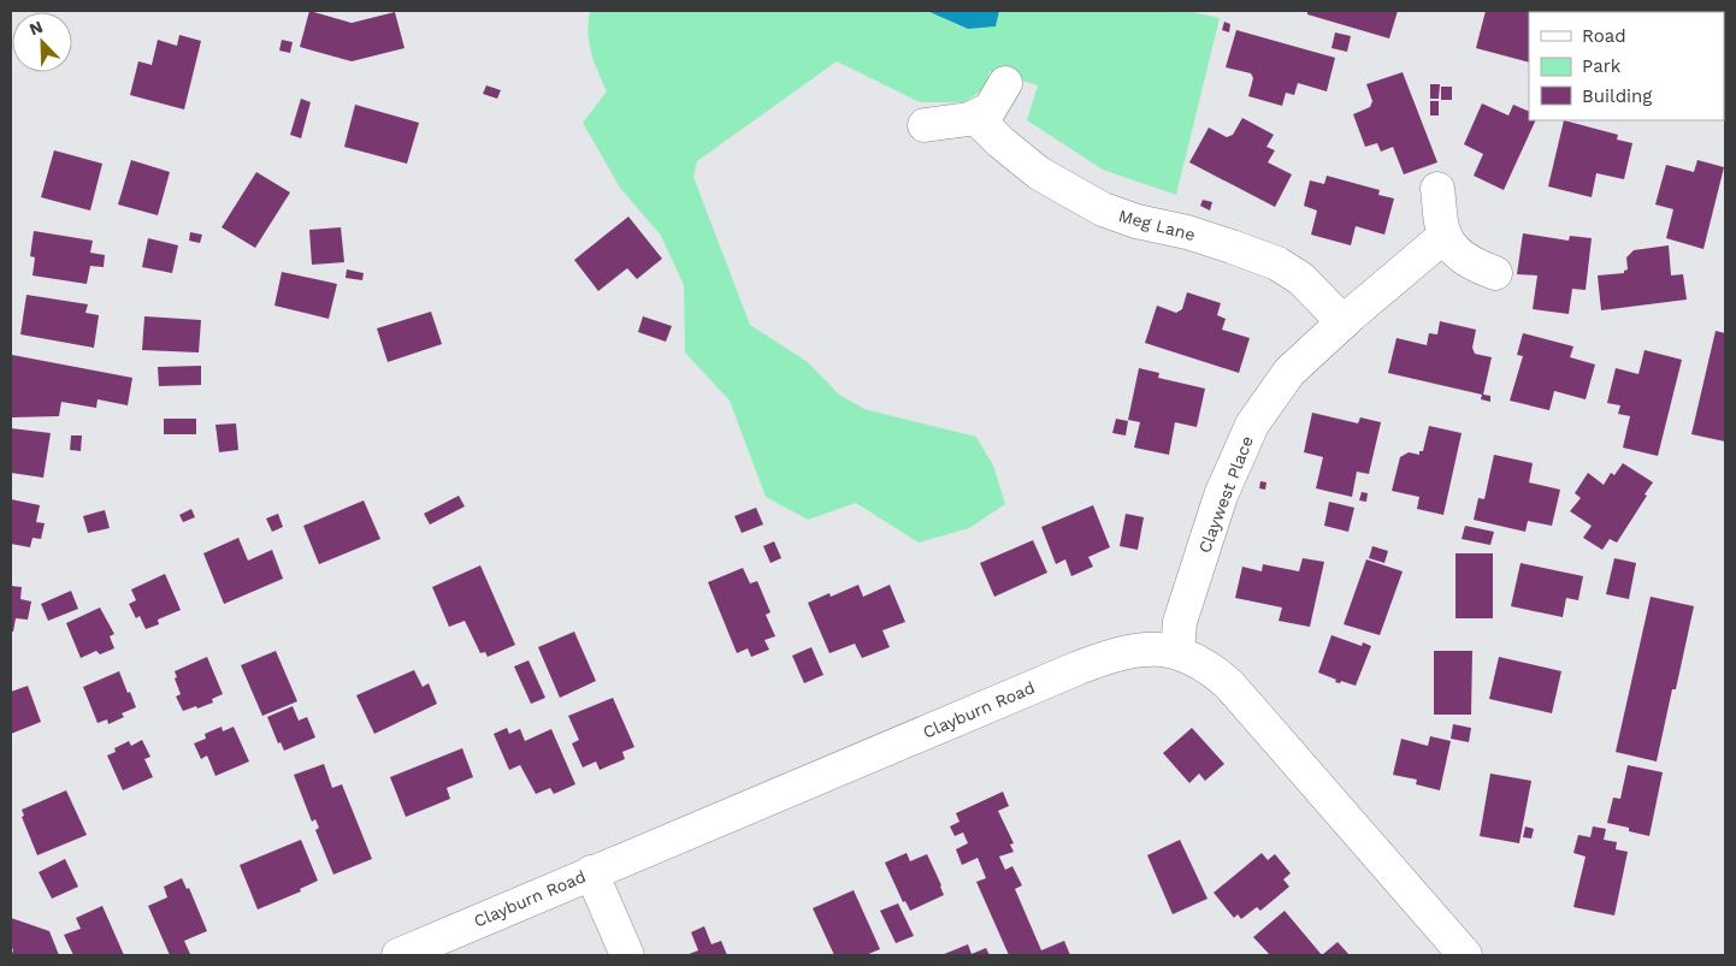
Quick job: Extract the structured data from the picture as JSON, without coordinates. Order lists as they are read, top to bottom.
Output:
{
  "streets": {
    "street": ["Meg Lane", "Claywest Place", "Clayburn Road"]
  },
  "crossings": [
    ["Meg Lane", "Claywest Place"],
    ["Claywest Place", "Clayburn Road"]
  ],
  "legend": ["Road", "Park", "Building"],
  "north": "top left"
}
